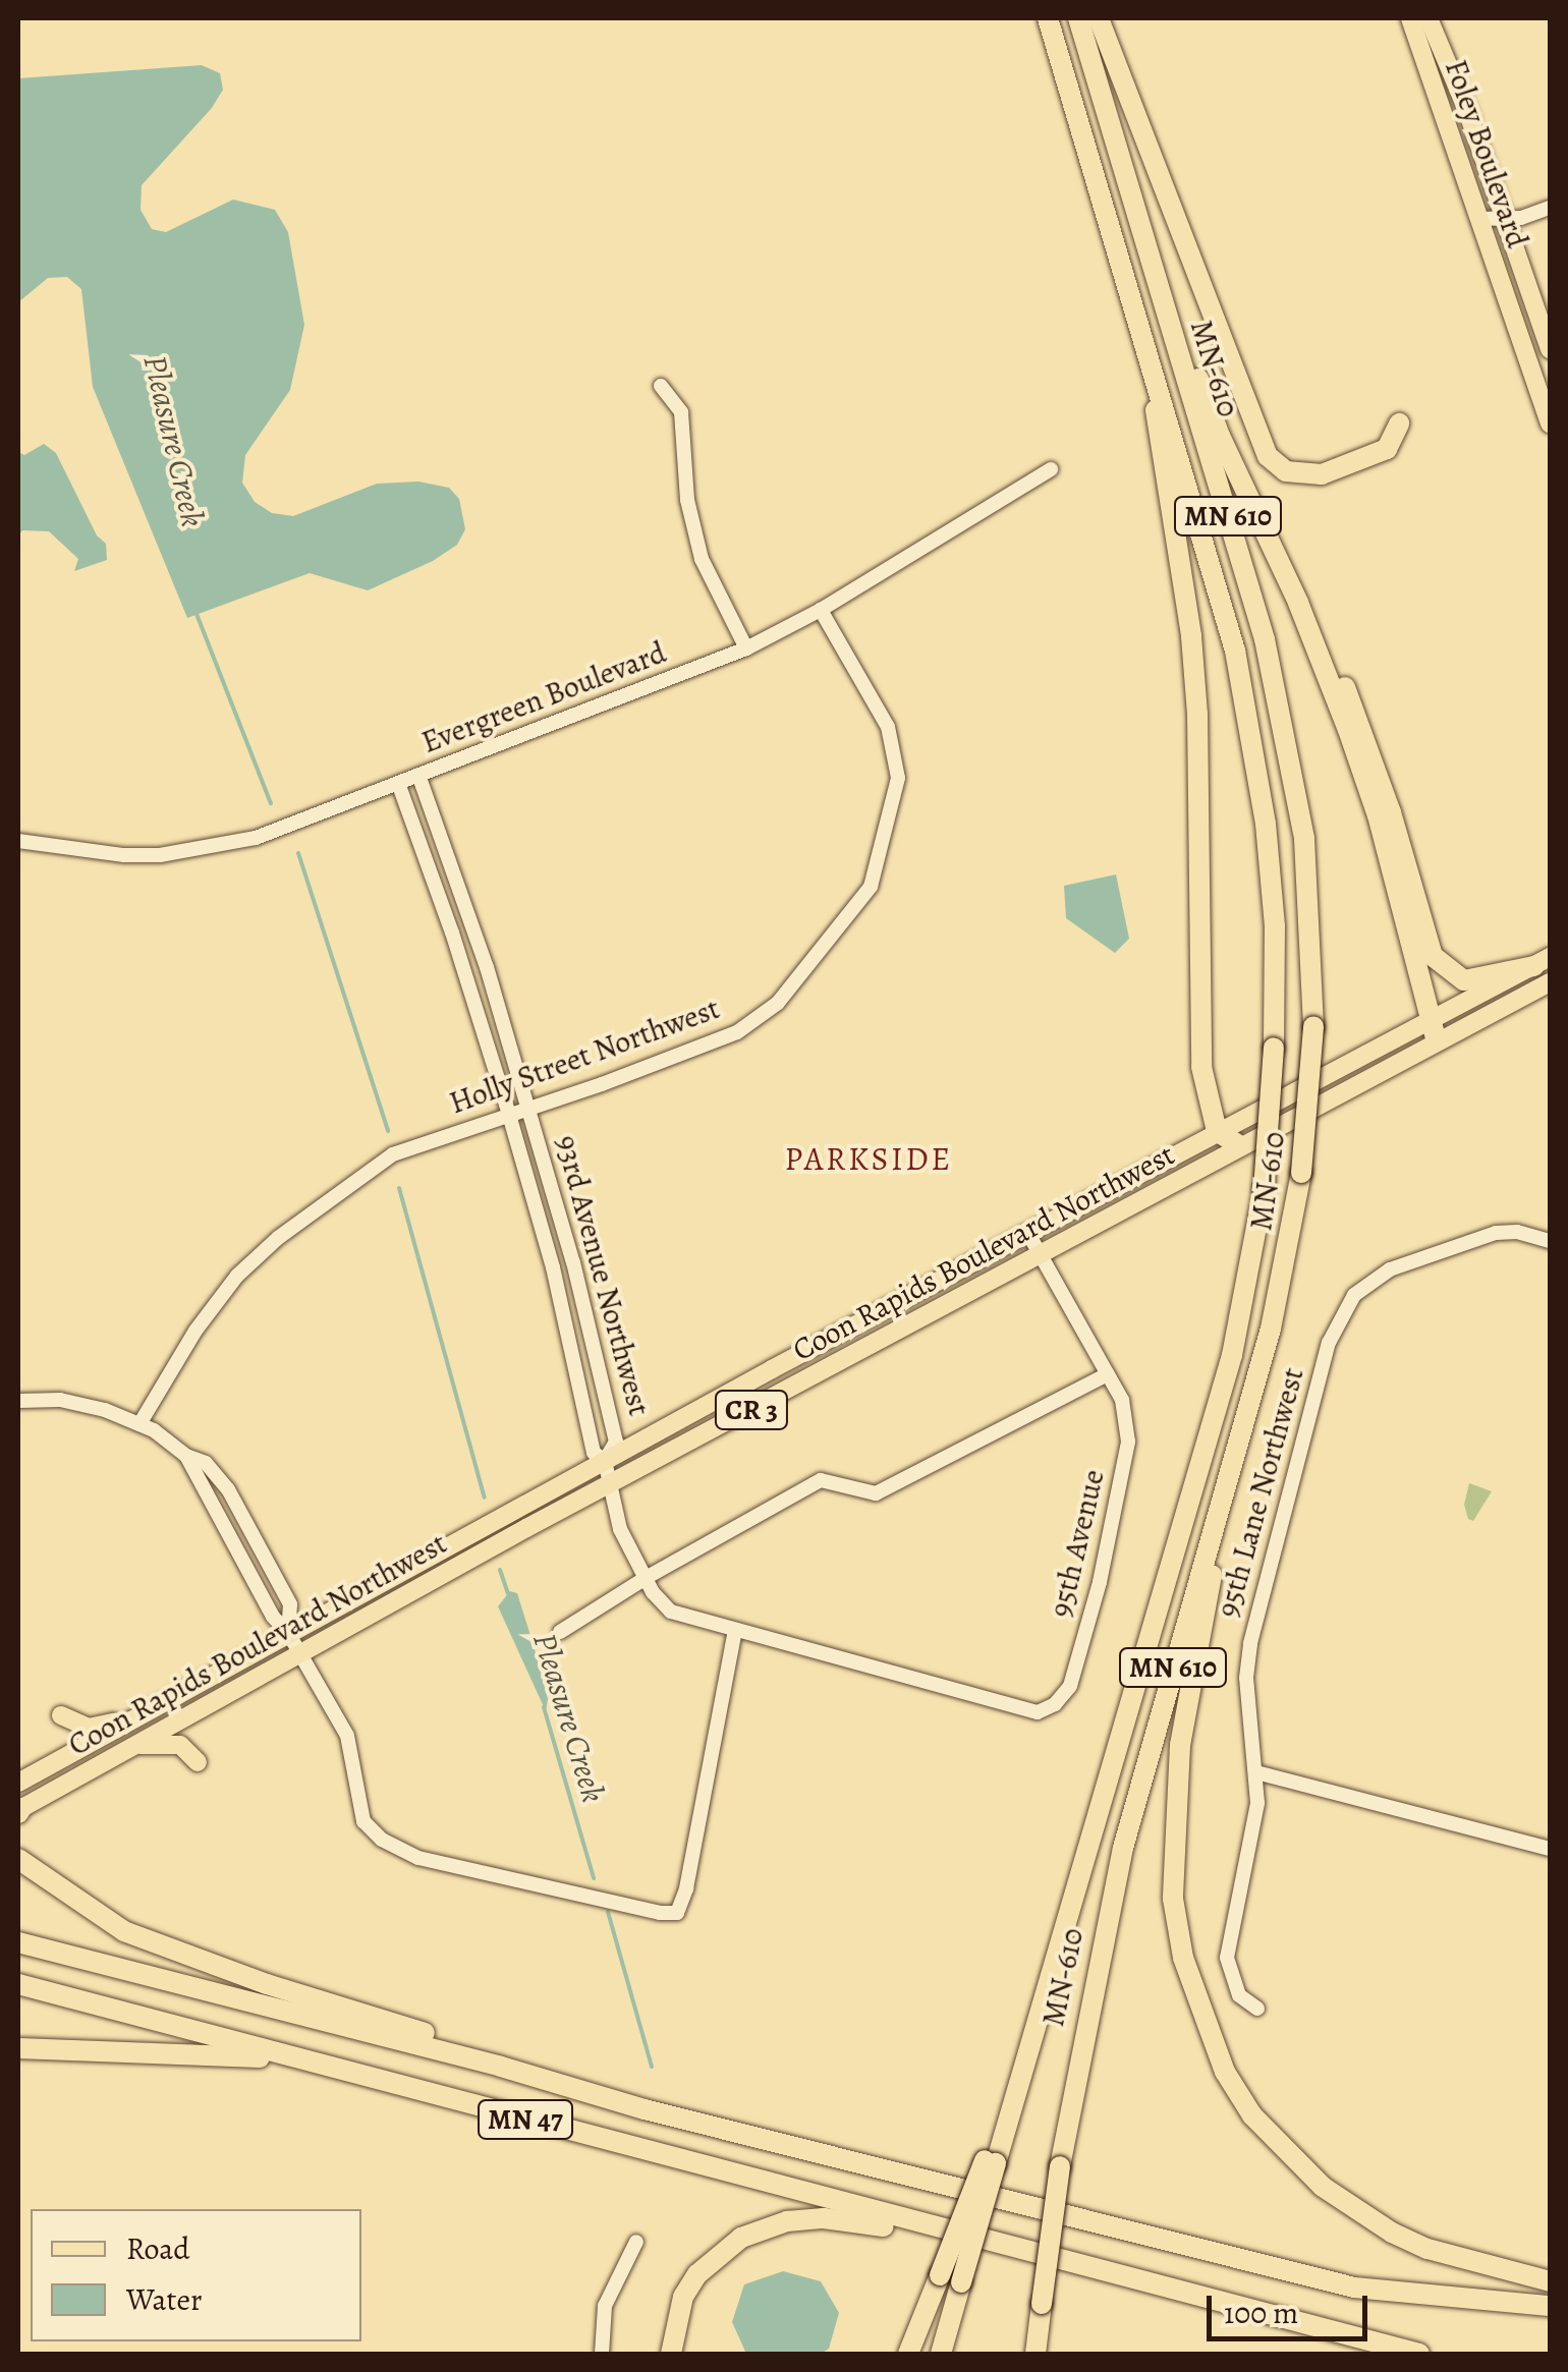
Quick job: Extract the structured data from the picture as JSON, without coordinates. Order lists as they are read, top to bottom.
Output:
{
  "streets": {
    "highway": ["MN-610", "MN 610", "MN 47"],
    "main road": ["Foley Boulevard", "Coon Rapids Boulevard Northwest", "CR 3"],
    "street": [
      "Evergreen Boulevard",
      "Holly Street Northwest",
      "93rd Avenue Northwest",
      "95th Lane Northwest",
      "95th Avenue"
    ]
  },
  "crossings": [
    ["MN-610", "MN 610"],
    ["Evergreen Boulevard", "Holly Street Northwest"],
    ["Evergreen Boulevard", "93rd Avenue Northwest"],
    ["Holly Street Northwest", "93rd Avenue Northwest"],
    ["Coon Rapids Boulevard Northwest", "93rd Avenue Northwest"],
    ["Coon Rapids Boulevard Northwest", "95th Avenue"]
  ],
  "districts": ["PARKSIDE"],
  "water": ["Pleasure Creek"],
  "legend": ["Road", "Water"],
  "scale_bar": "100 m"
}
